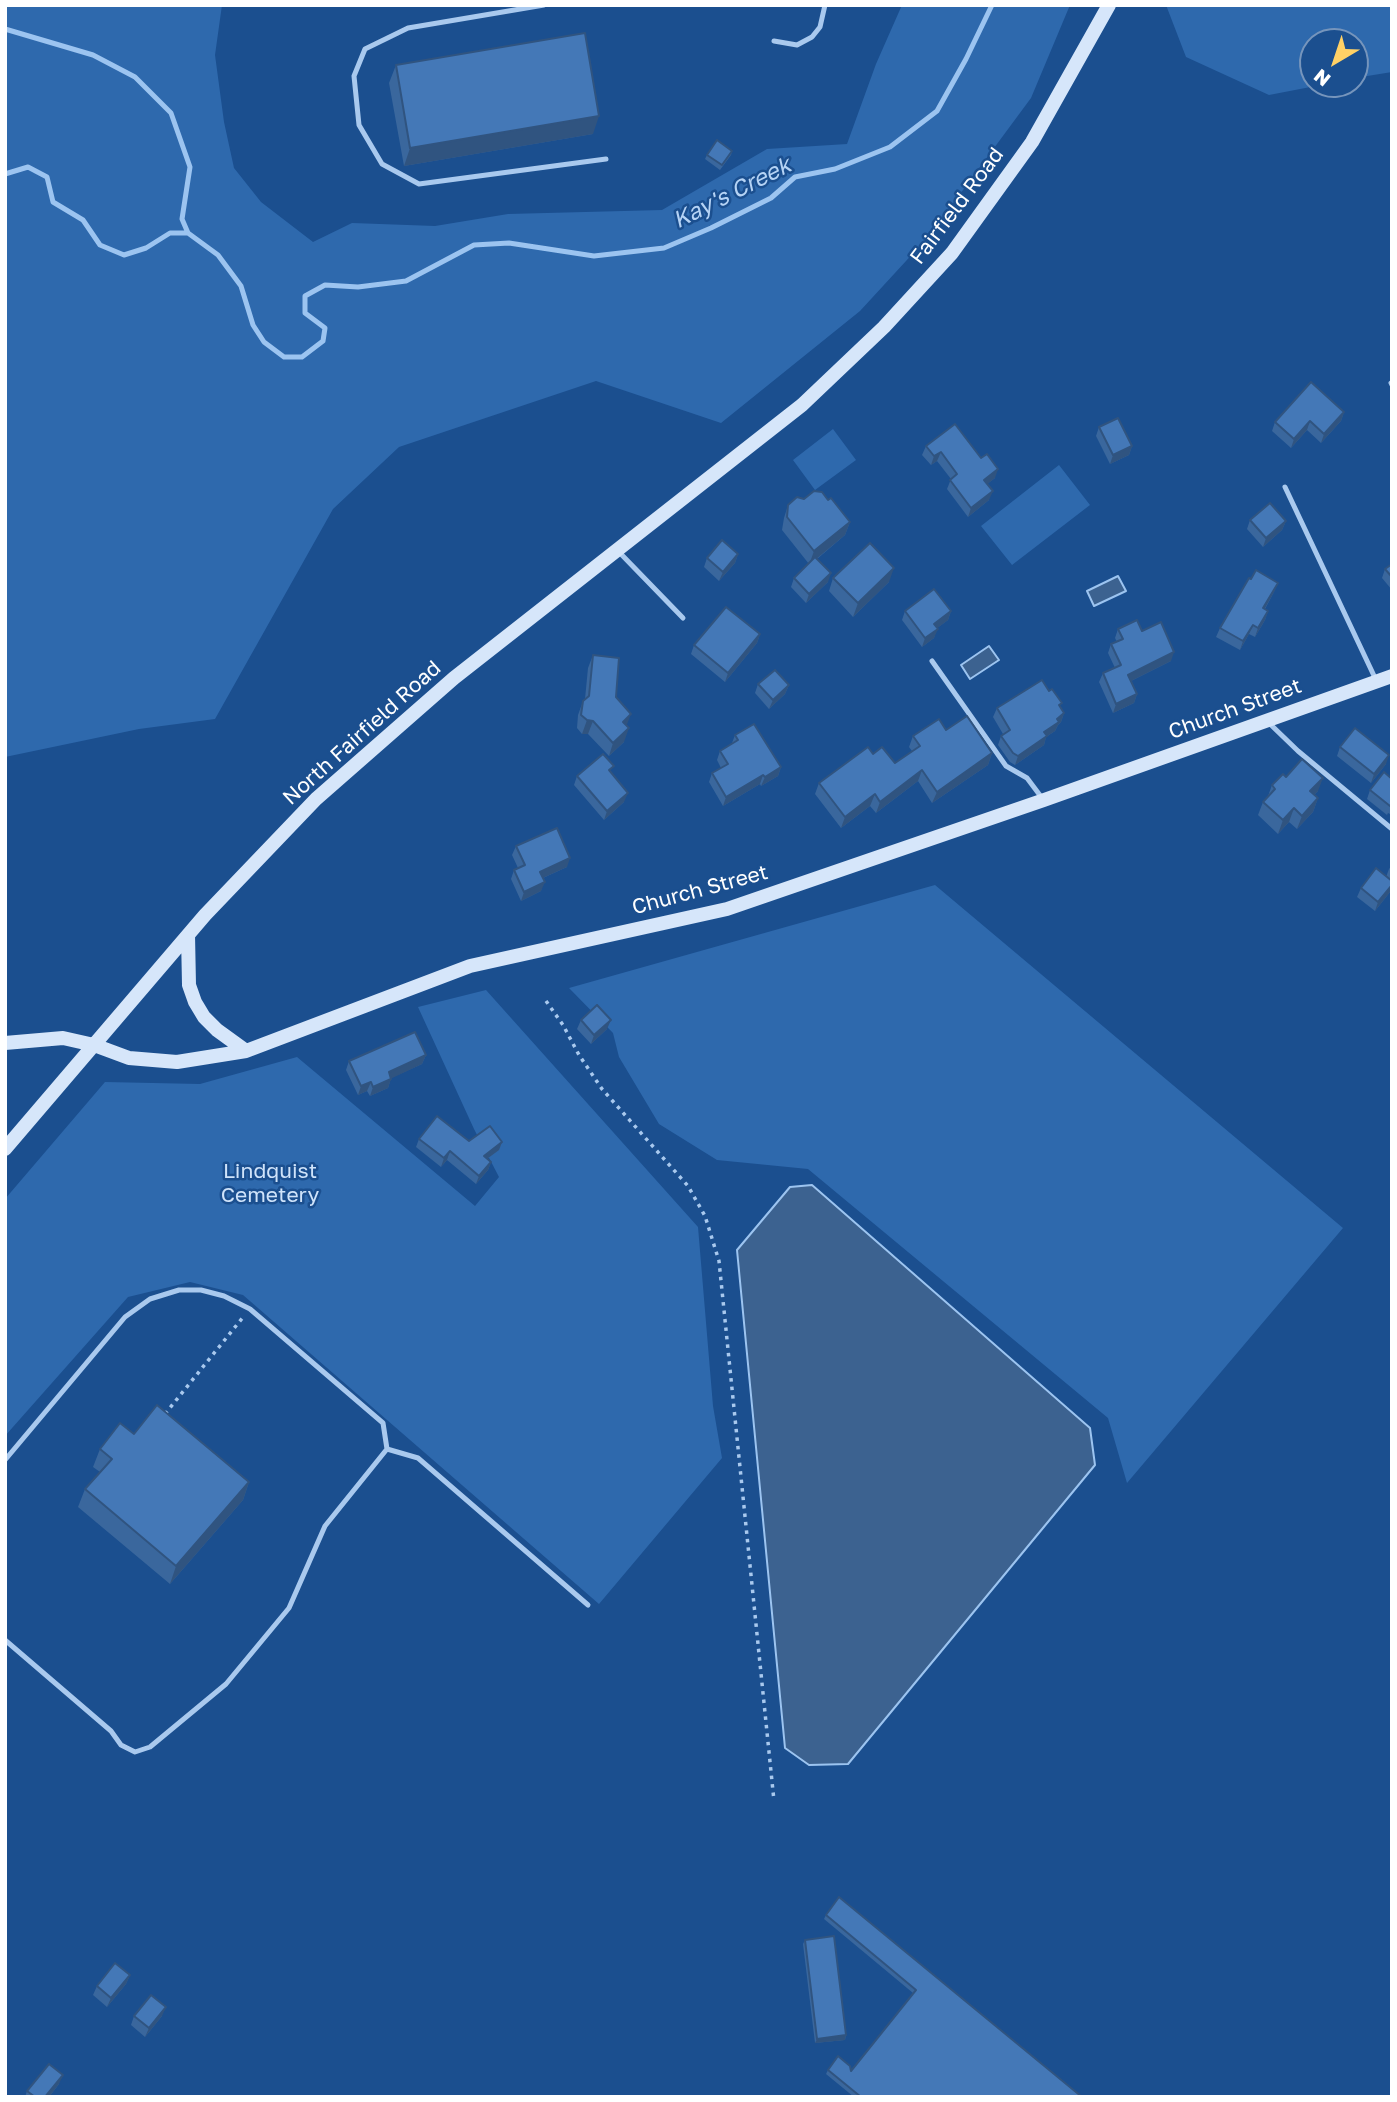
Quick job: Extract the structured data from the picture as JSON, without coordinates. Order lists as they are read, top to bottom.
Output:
{
  "streets": {
    "main road": ["Fairfield Road", "Church Street", "North Fairfield Road"]
  },
  "crossings": [
    ["Fairfield Road", "North Fairfield Road"],
    ["Church Street", "North Fairfield Road"]
  ],
  "water": ["Kay's Creek"],
  "parks": ["Lindquist Cemetery"],
  "north": "bottom left"
}
